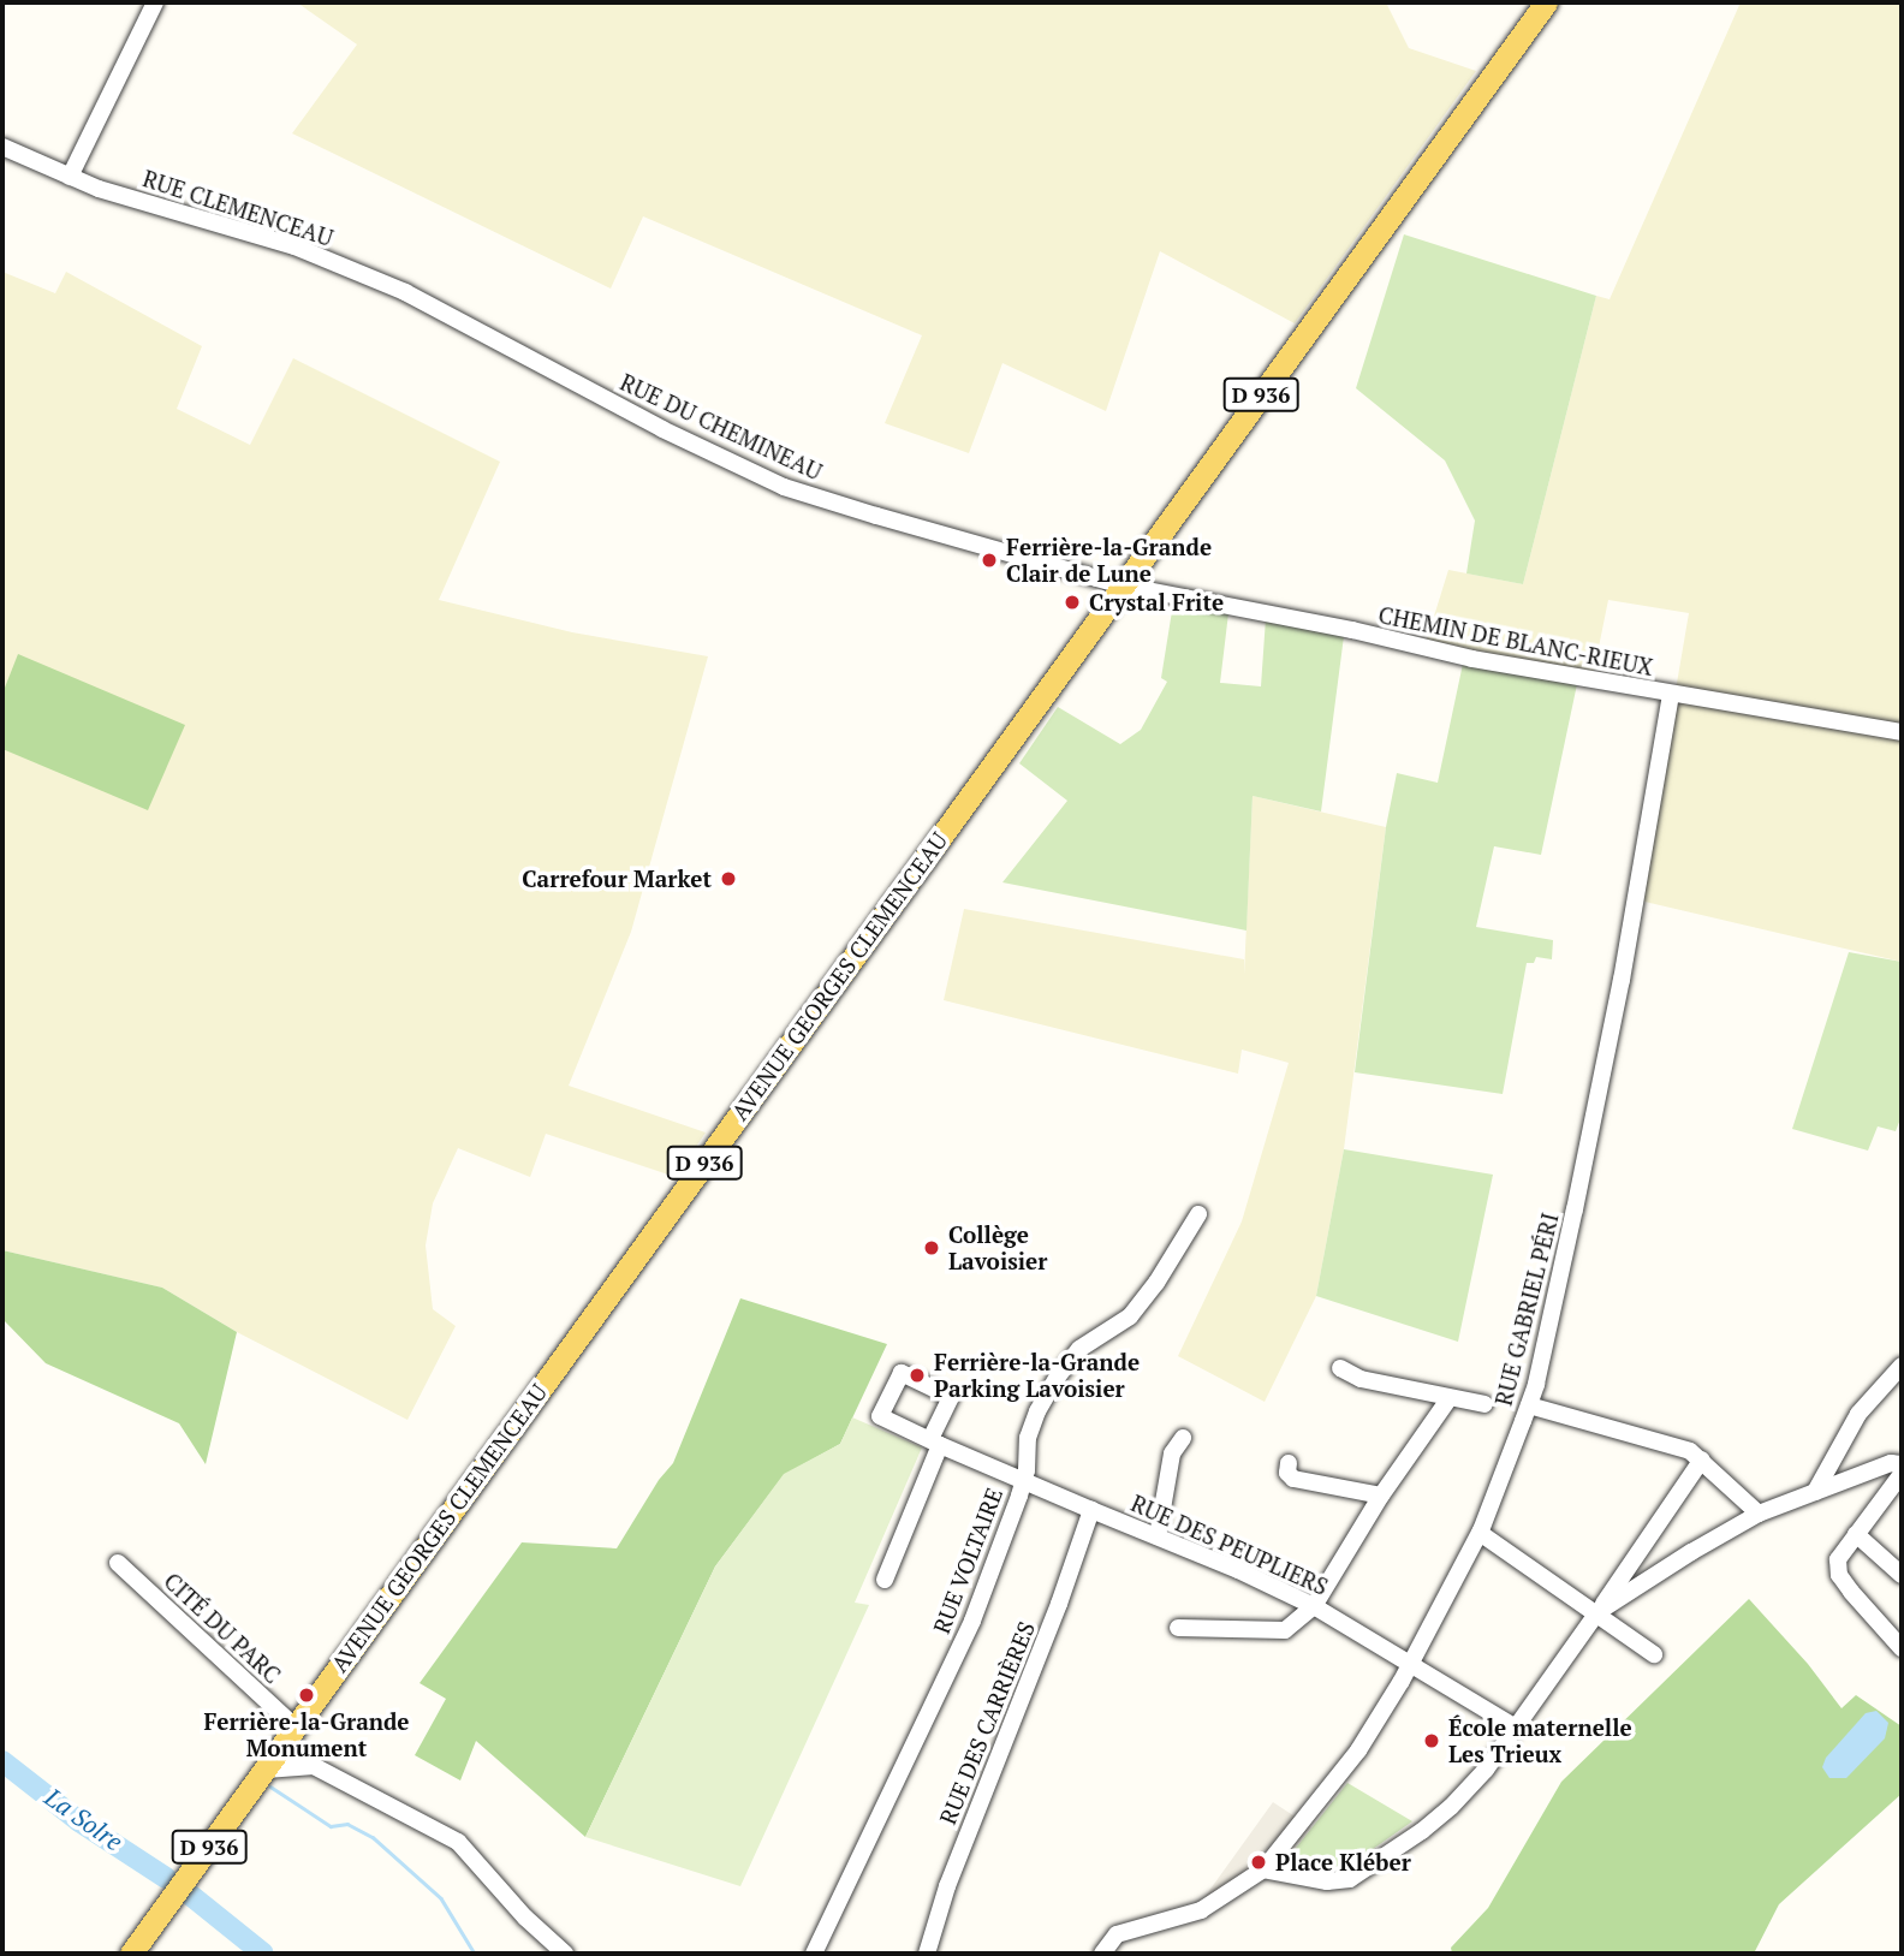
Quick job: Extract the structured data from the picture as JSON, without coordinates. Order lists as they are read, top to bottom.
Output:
{
  "streets": {
    "main road": ["D 936", "AVENUE GEORGES CLEMENCEAU"],
    "street": [
      "RUE CLEMENCEAU",
      "RUE DU CHEMINEAU",
      "CHEMIN DE BLANC-RIEUX",
      "RUE GABRIEL PÉRI",
      "RUE DES PEUPLIERS",
      "RUE VOLTAIRE",
      "CITÉ DU PARC",
      "RUE DES CARRIÈRES"
    ]
  },
  "crossings": [
    ["RUE CLEMENCEAU", "RUE DU CHEMINEAU"],
    ["RUE DU CHEMINEAU", "CHEMIN DE BLANC-RIEUX"],
    ["RUE DU CHEMINEAU", "AVENUE GEORGES CLEMENCEAU"],
    ["CHEMIN DE BLANC-RIEUX", "AVENUE GEORGES CLEMENCEAU"],
    ["CHEMIN DE BLANC-RIEUX", "RUE GABRIEL PÉRI"],
    ["AVENUE GEORGES CLEMENCEAU", "CITÉ DU PARC"],
    ["RUE GABRIEL PÉRI", "RUE DES PEUPLIERS"],
    ["RUE DES PEUPLIERS", "RUE VOLTAIRE"],
    ["RUE DES PEUPLIERS", "RUE DES CARRIÈRES"]
  ],
  "water": ["La Solre"],
  "places": [
    "Ferrière-la-Grande Clair de Lune",
    "Crystal Frite",
    "Carrefour Market",
    "Collège Lavoisier",
    "Ferrière-la-Grande Parking Lavoisier",
    "Ferrière-la-Grande Monument",
    "École maternelle Les Trieux",
    "Place Kléber"
  ]
}
